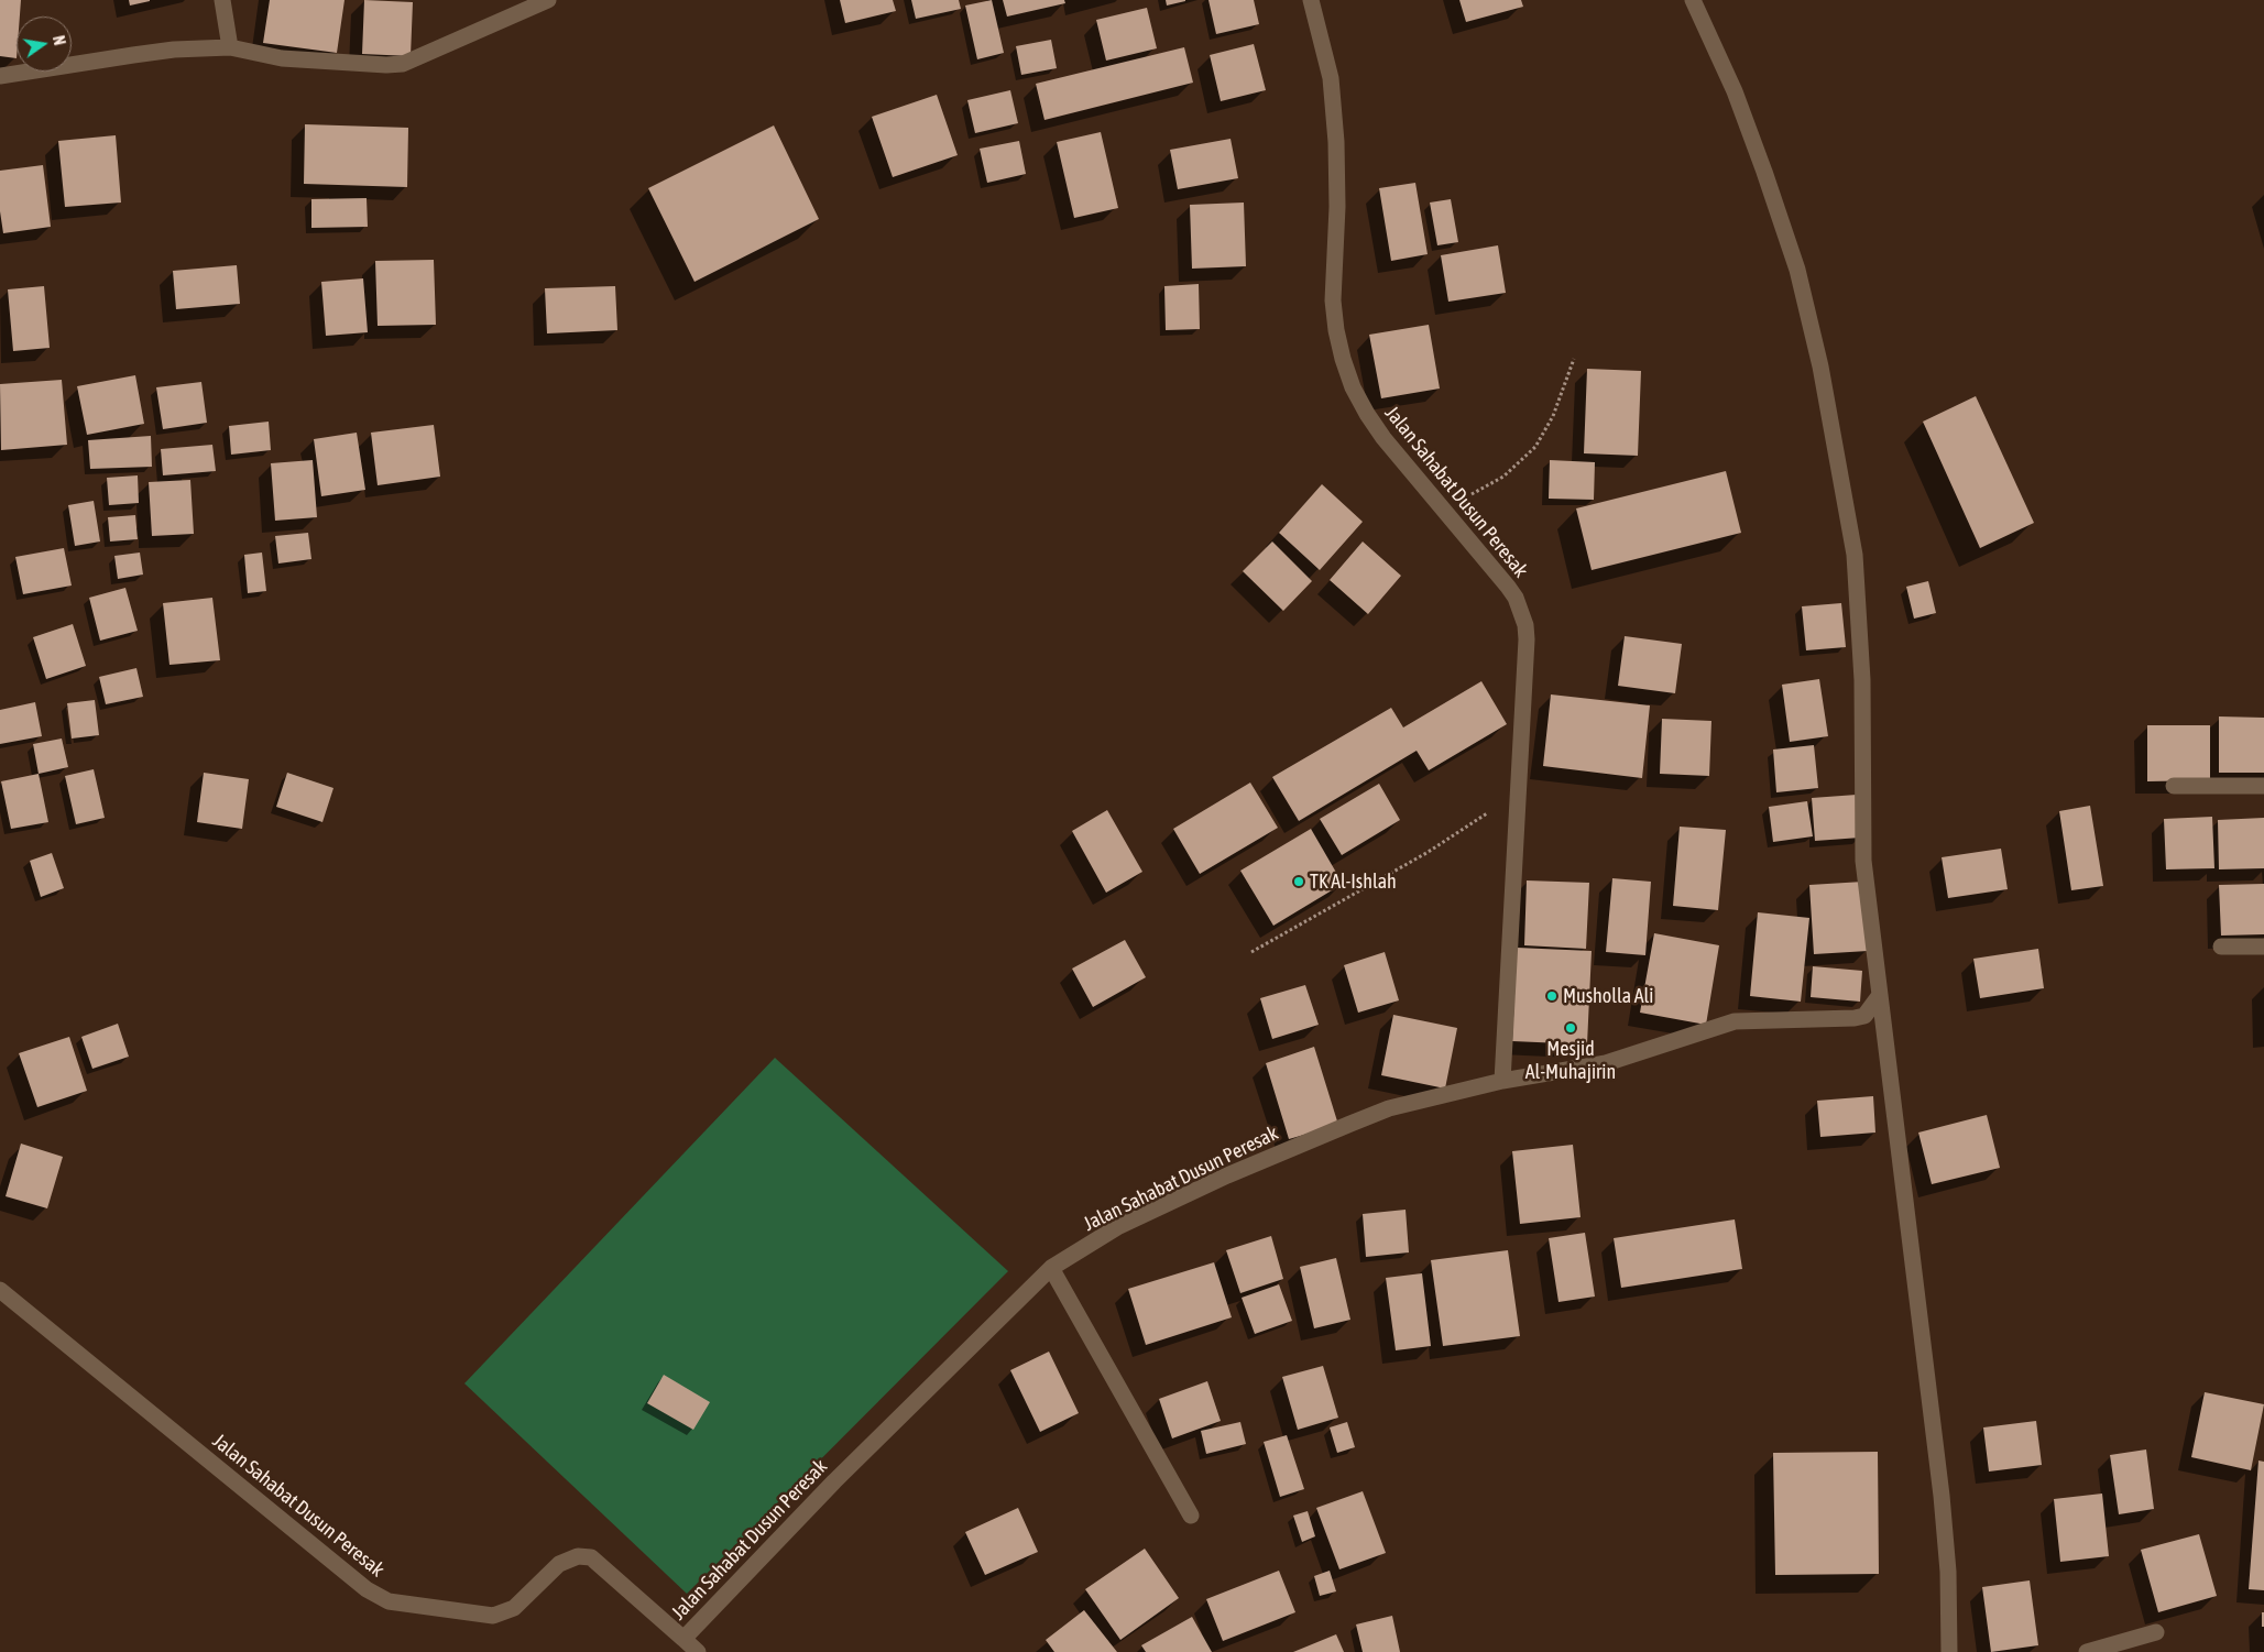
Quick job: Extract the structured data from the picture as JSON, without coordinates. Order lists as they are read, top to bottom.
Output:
{
  "streets": {
    "street": ["Jalan Sahabat Dusun Peresak"]
  },
  "places": ["TK Al-Ishlah", "Musholla Ali", "Mesjid Al-Muhajirin"],
  "north": "right"
}
